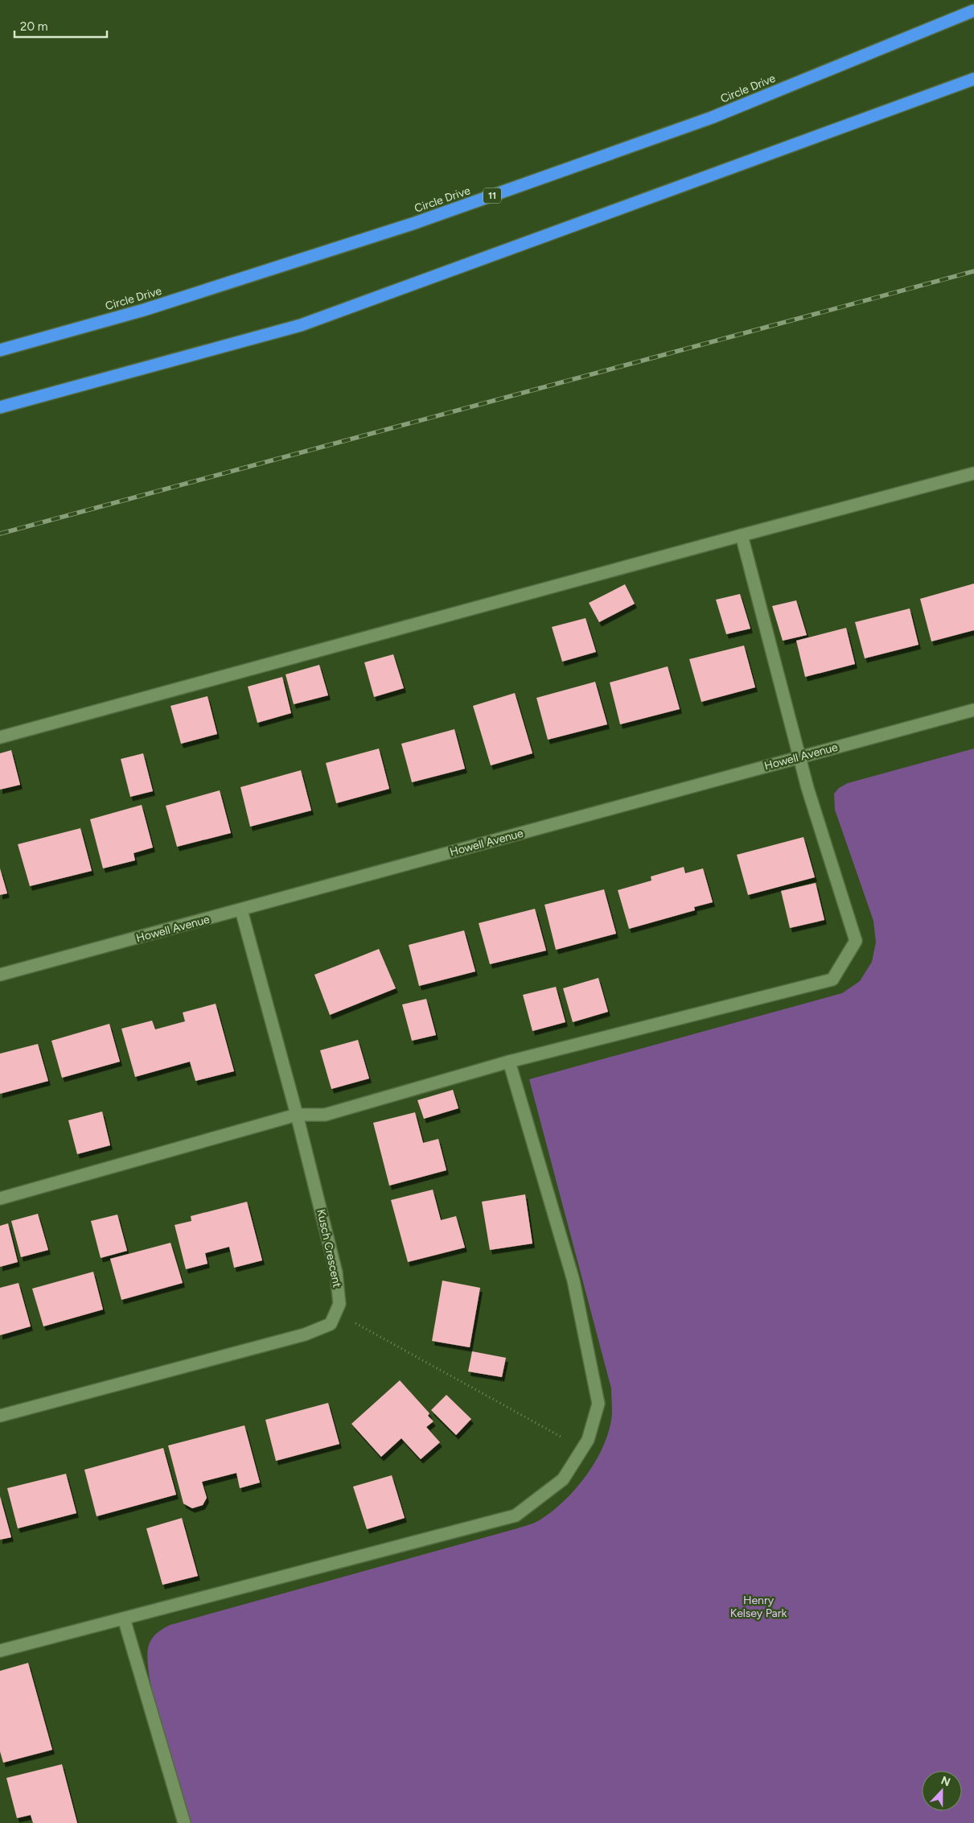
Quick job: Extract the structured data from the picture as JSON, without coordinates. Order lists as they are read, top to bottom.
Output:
{
  "streets": {
    "highway": ["Circle Drive", "11"],
    "street": ["Howell Avenue", "Kusch Crescent"]
  },
  "crossings": [
    ["Howell Avenue", "Kusch Crescent"]
  ],
  "parks": ["Henry Kelsey Park"],
  "scale_bar": "20 m",
  "north": "top"
}
